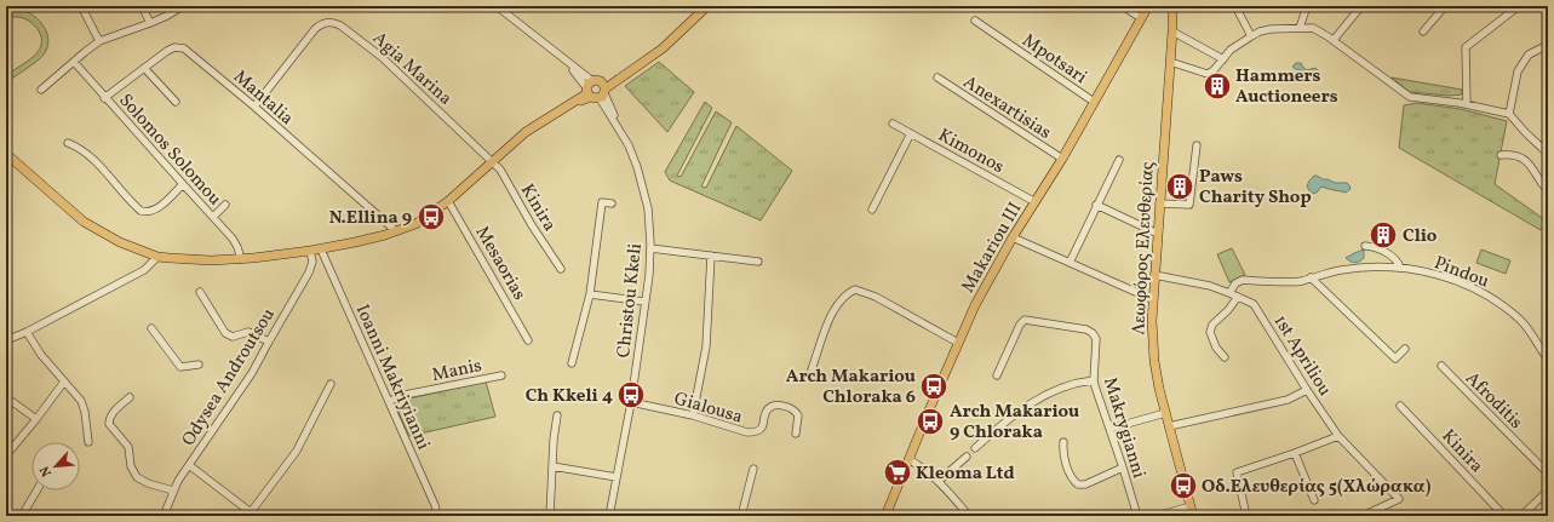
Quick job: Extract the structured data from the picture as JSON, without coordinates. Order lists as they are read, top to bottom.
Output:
{
  "streets": {
    "main road": ["Makariou III", "Λεωφόρος Ελευθερίας"],
    "street": [
      "Mpotsari",
      "Agia Marina",
      "Mantalia",
      "Anexartisias",
      "Solomos Solomou",
      "Kimonos",
      "Kinira",
      "Mesaorias",
      "Pindou",
      "Christou Kkeli",
      "1st Apriliou",
      "Manis",
      "Odysea Androutsou",
      "Ioanni Makriyianni",
      "Afroditis",
      "Gialousa",
      "Makrygianni"
    ]
  },
  "crossings": [
    ["Mpotsari", "Makariou III"],
    ["Agia Marina", "Mantalia"],
    ["Agia Marina", "Kinira"],
    ["Mantalia", "Solomos Solomou"],
    ["Anexartisias", "Makariou III"],
    ["Kimonos", "Makariou III"],
    ["Λεωφόρος Ελευθερίας", "1st Apriliou"],
    ["Pindou", "1st Apriliou"],
    ["Christou Kkeli", "Gialousa"],
    ["Manis", "Ioanni Makriyianni"]
  ],
  "places": {
    "building": ["Hammers Auctioneers", "Paws Charity Shop", "Clio"],
    "bus stop": [
      "N.Ellina 9",
      "Arch Makariou Chloraka 6",
      "Ch Kkeli 4",
      "Arch Makariou 9 Chloraka",
      "Οδ.Ελευθερίας 5(Χλώρακα)"
    ],
    "supermarket": ["Kleoma Ltd"]
  },
  "north": "bottom left"
}
